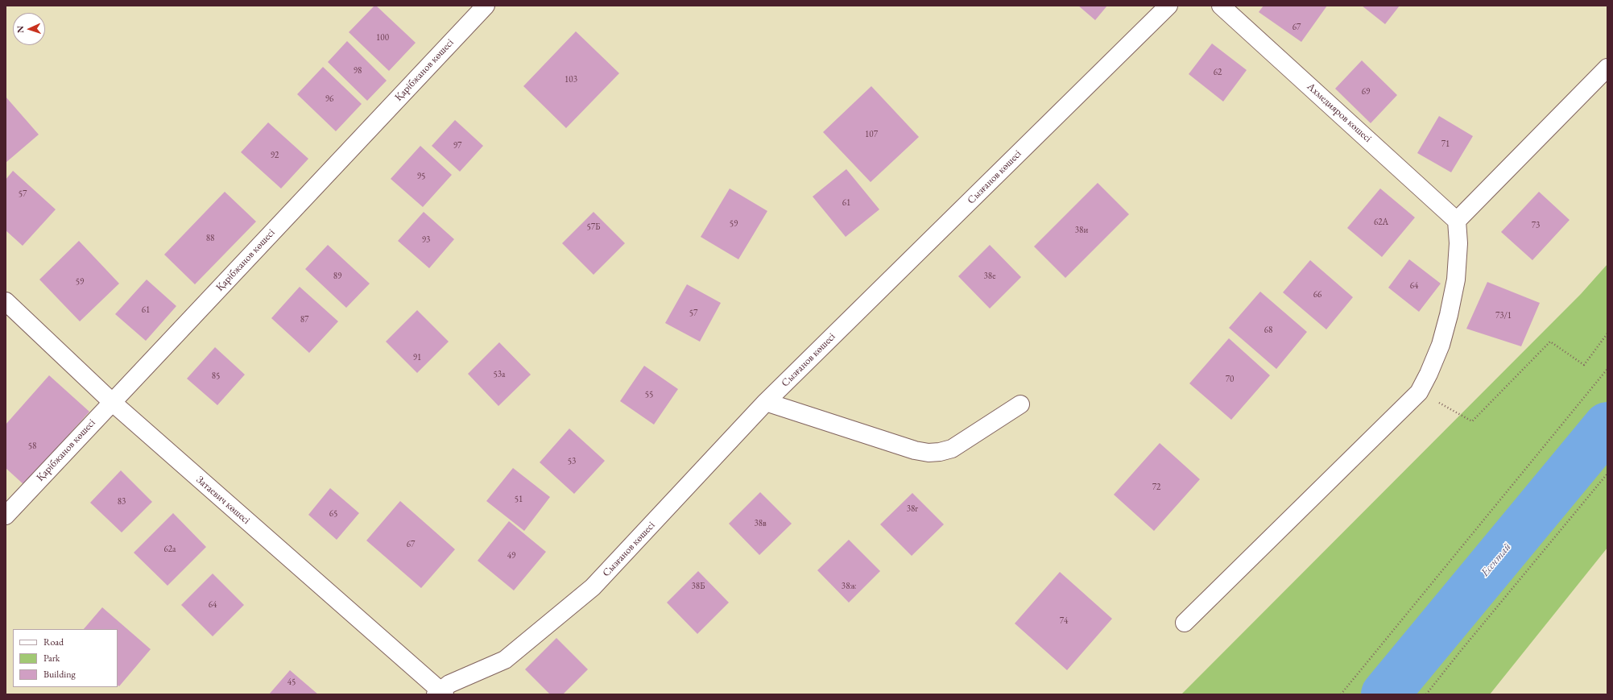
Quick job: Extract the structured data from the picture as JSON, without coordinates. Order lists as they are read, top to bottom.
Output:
{
  "streets": {
    "street": [
      "Қарібжанов көшесі",
      "Ахмедияров көшесі",
      "Сызғанов көшесі",
      "Затаевич көшесі"
    ]
  },
  "crossings": [
    ["Қарібжанов көшесі", "Затаевич көшесі"],
    ["Сызғанов көшесі", "Затаевич көшесі"]
  ],
  "water": ["Есентай"],
  "house_numbers": [
    "67",
    "100",
    "98",
    "62",
    "103",
    "69",
    "96",
    "107",
    "71",
    "97",
    "92",
    "95",
    "57",
    "61",
    "62А",
    "59",
    "73",
    "57Б",
    "38и",
    "88",
    "93",
    "89",
    "38е",
    "59",
    "64",
    "66",
    "61",
    "57",
    "73/1",
    "87",
    "68",
    "91",
    "53а",
    "85",
    "70",
    "55",
    "58",
    "53",
    "72",
    "51",
    "83",
    "38г",
    "65",
    "38в",
    "67",
    "62а",
    "49",
    "38Б",
    "38ж",
    "64",
    "74",
    "45"
  ],
  "legend": ["Road", "Park", "Building"],
  "north": "left"
}
